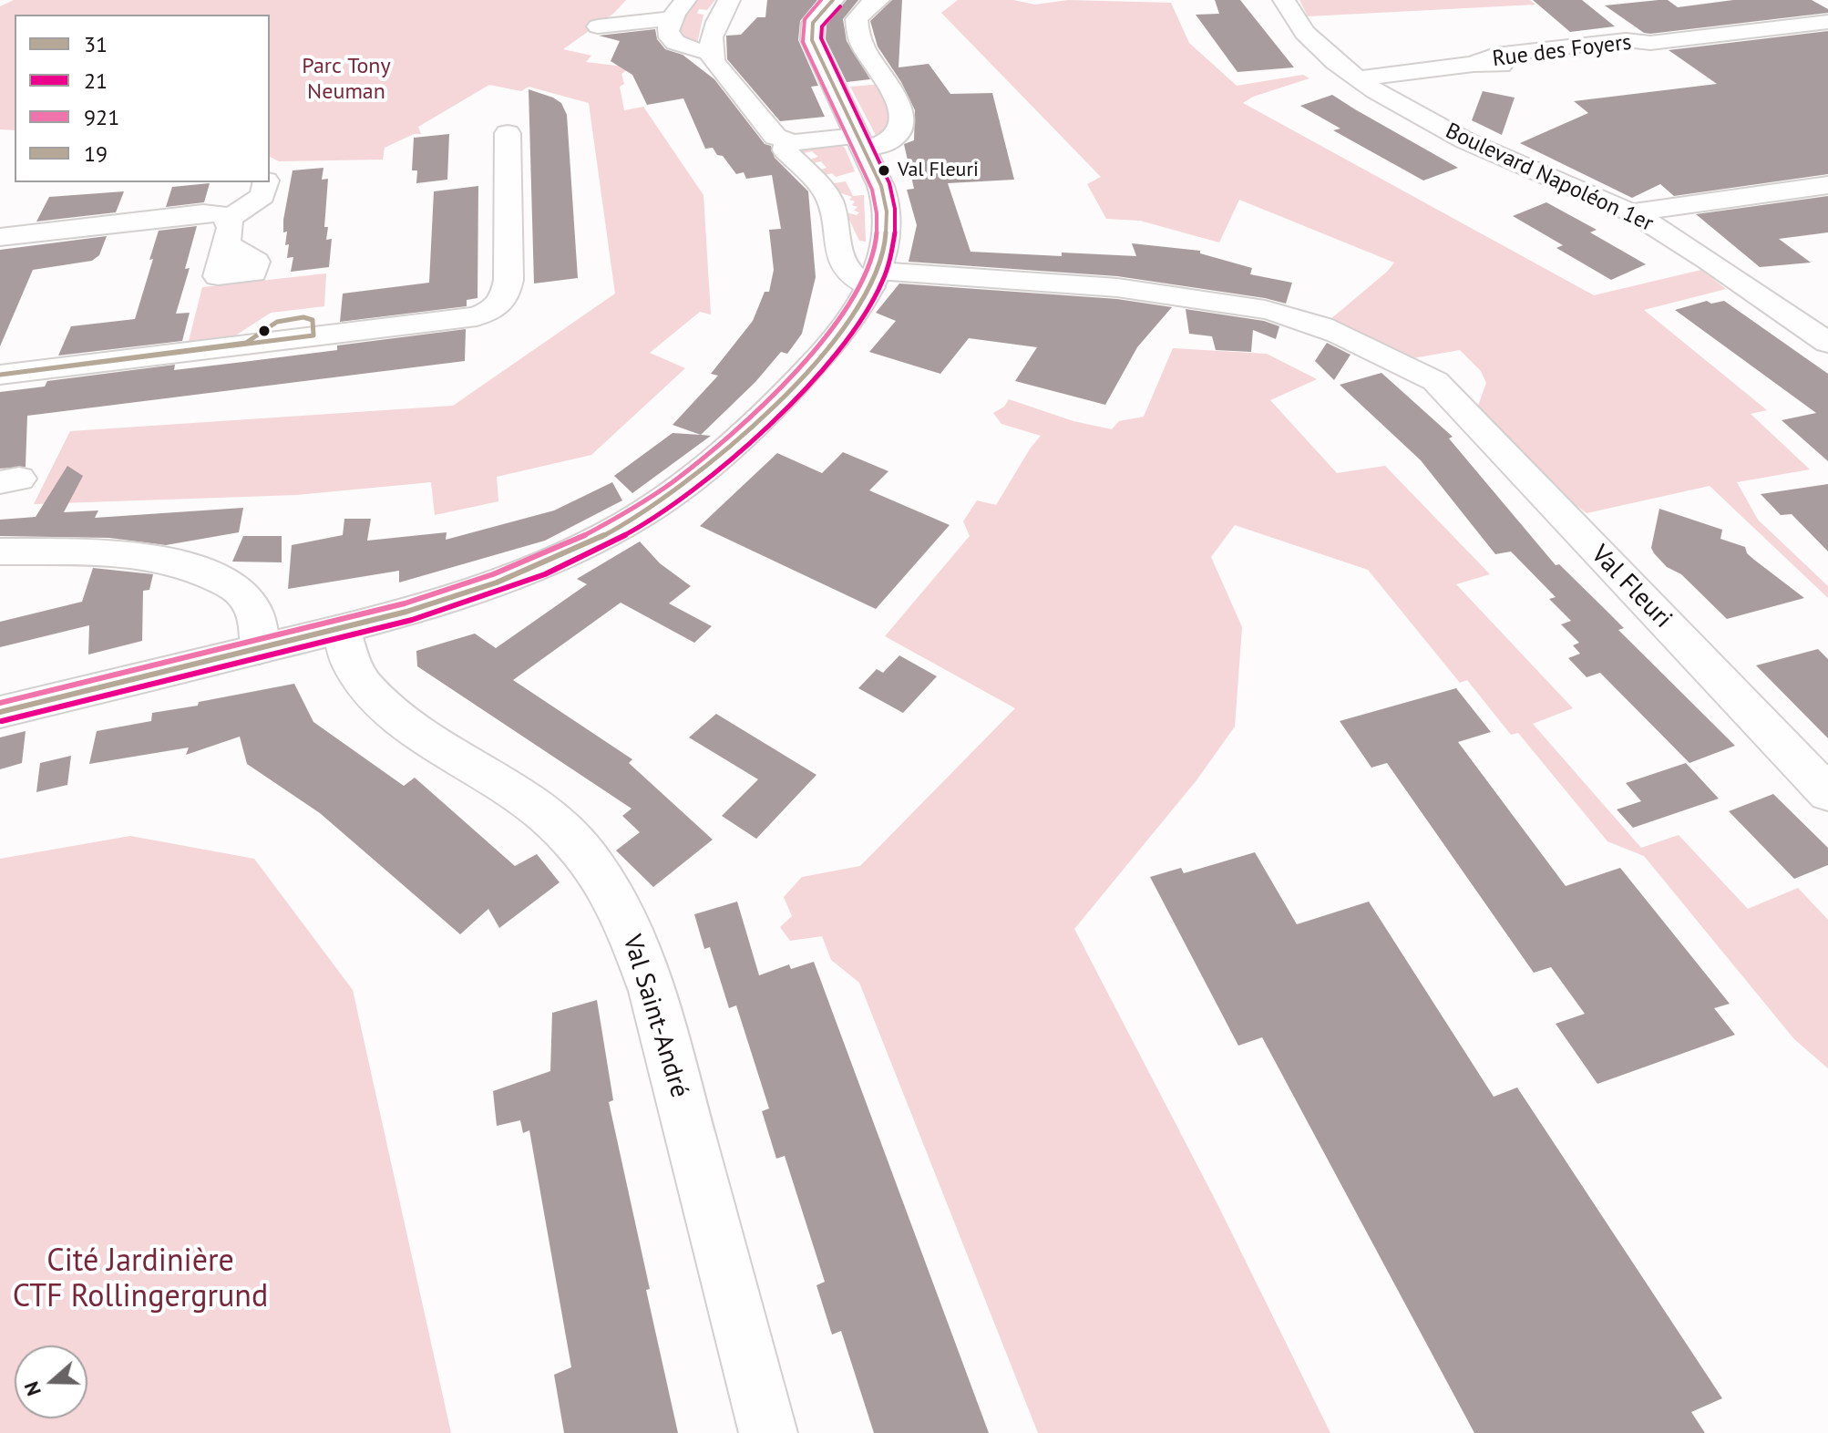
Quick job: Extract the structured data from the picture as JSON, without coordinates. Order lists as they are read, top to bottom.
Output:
{
  "streets": {
    "street": [
      "Rue des Foyers",
      "Boulevard Napoléon 1er",
      "Val Fleuri",
      "Val Saint-André"
    ]
  },
  "crossings": [
    ["Rue des Foyers", "Boulevard Napoléon 1er"]
  ],
  "parks": ["Parc Tony Neuman", "Cité Jardinière CTF Rollingergrund"],
  "places": ["Val Fleuri"],
  "lines": [
    "transit line 31",
    "transit line 921",
    "transit line 21",
    "transit line 19"
  ],
  "legend": [
    "31",
    "21",
    "921",
    "19"
  ],
  "north": "left"
}
